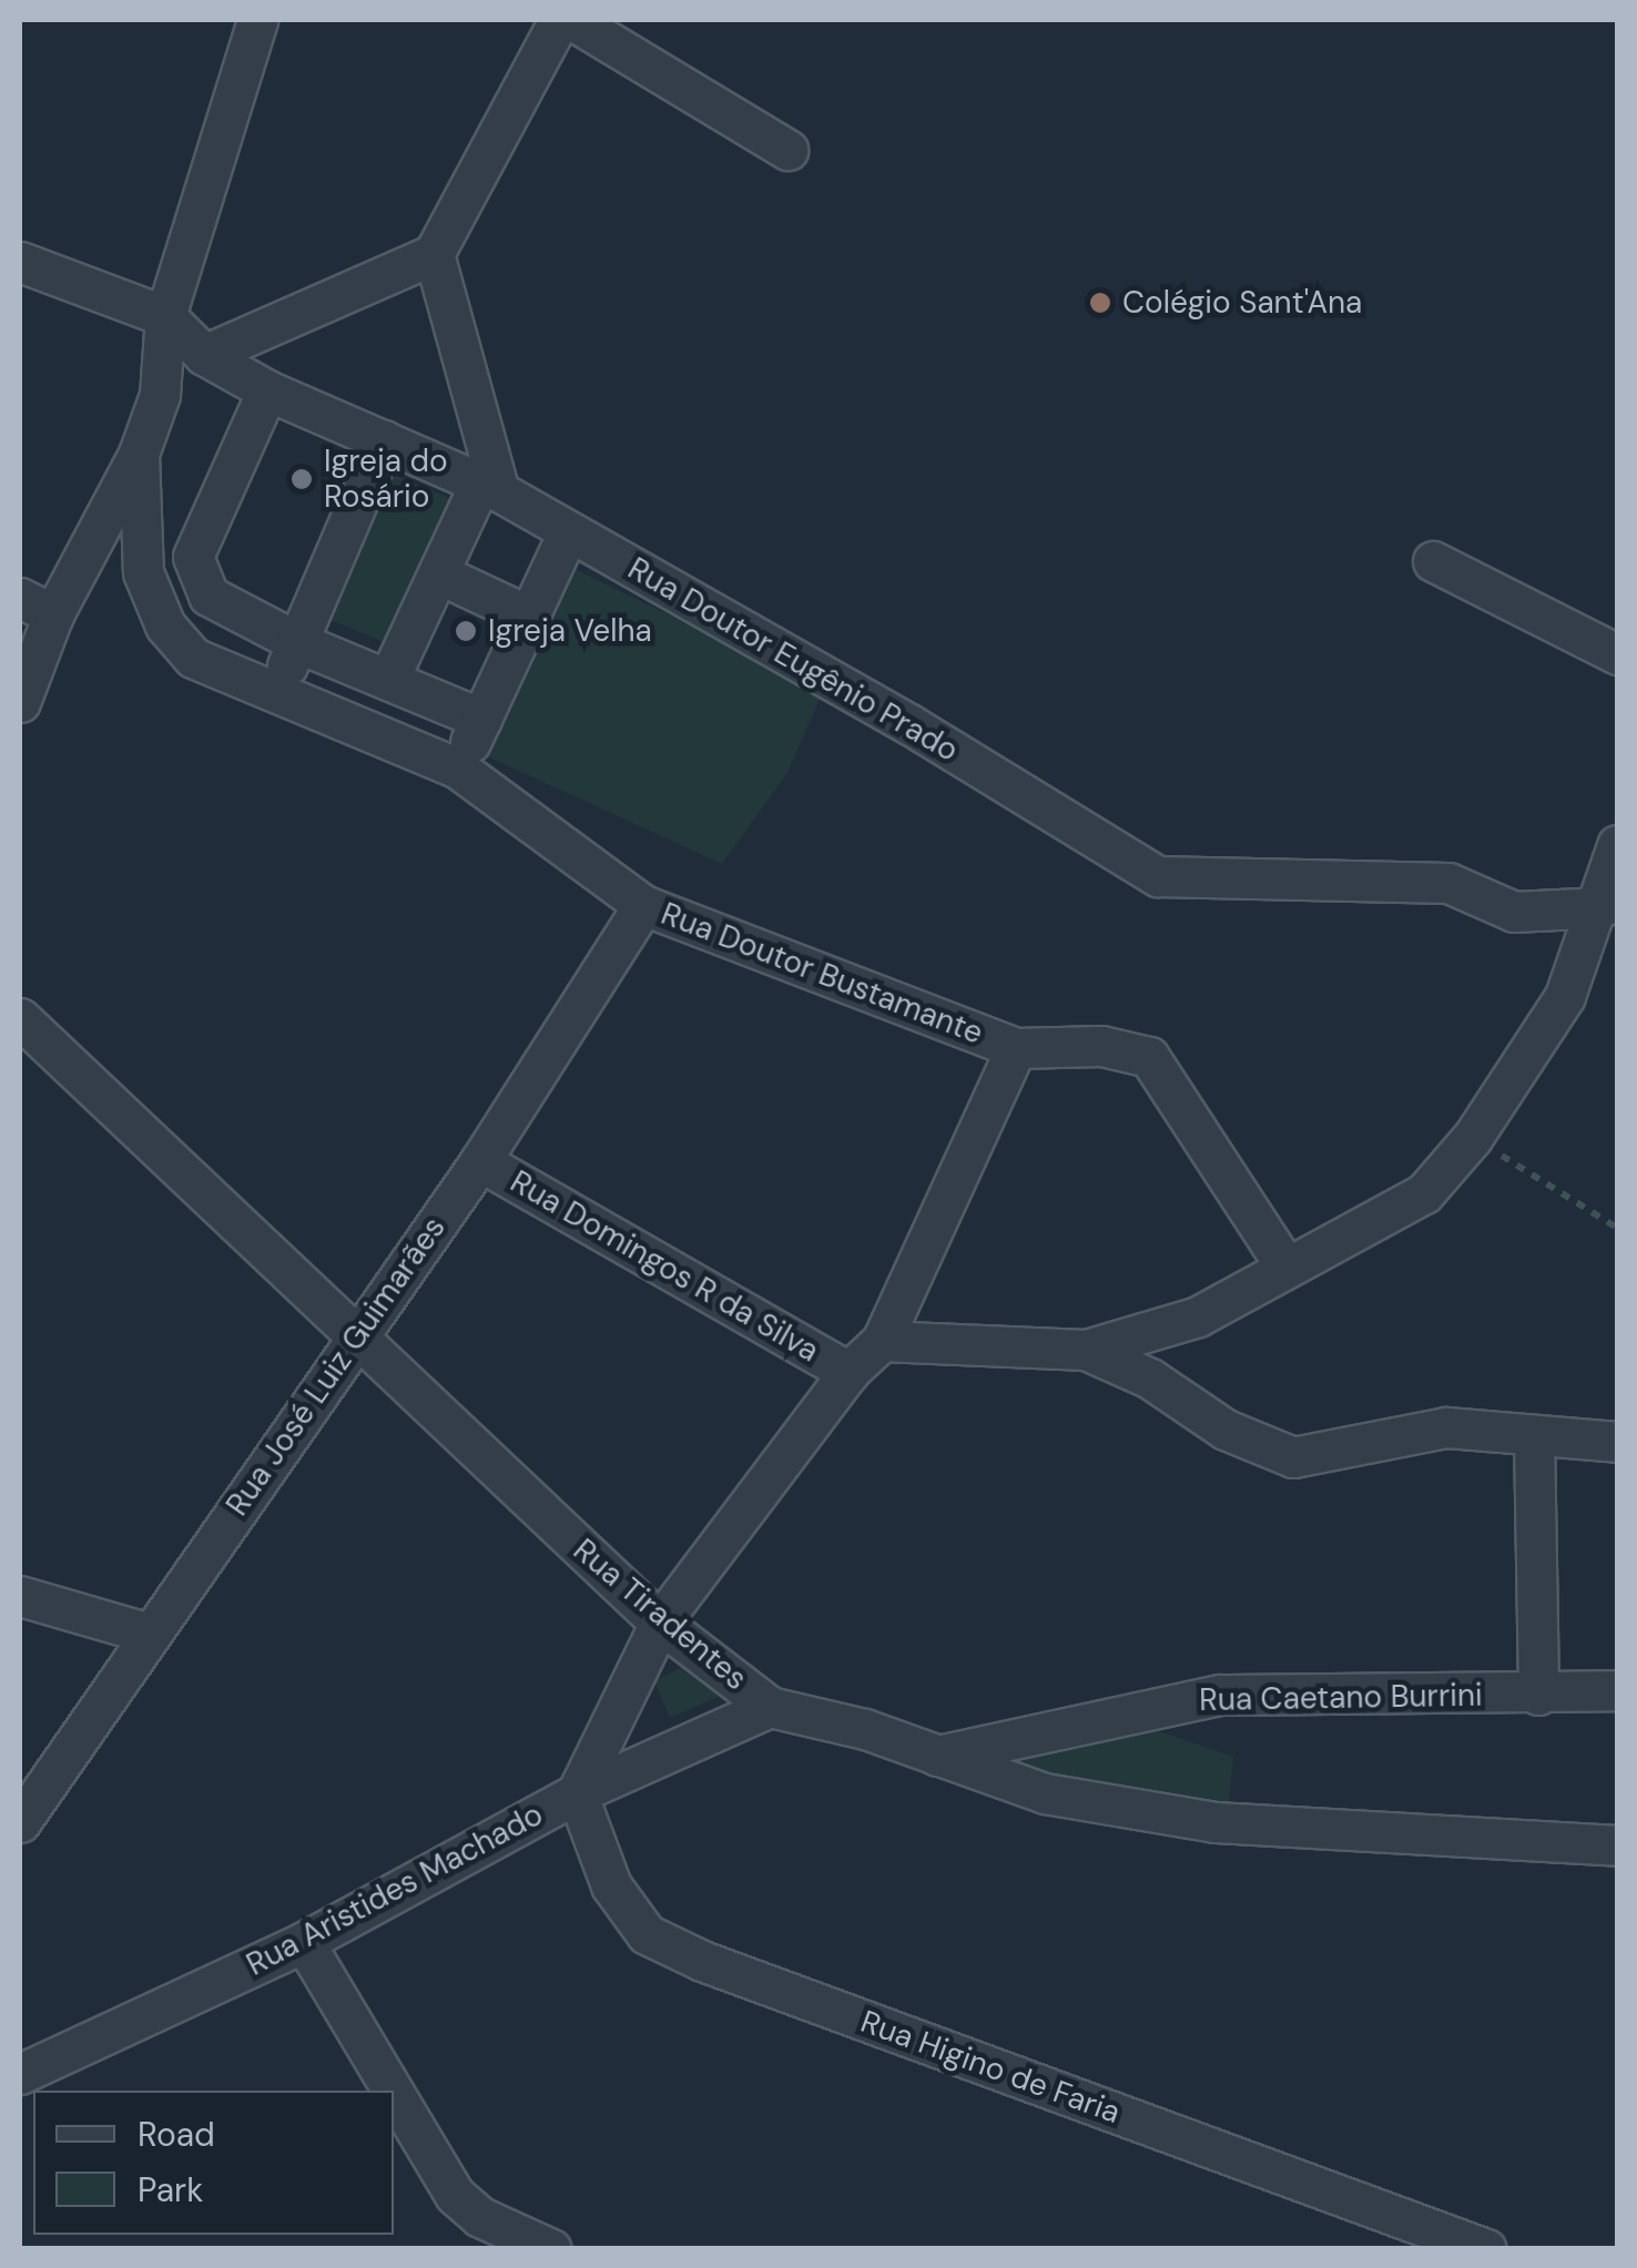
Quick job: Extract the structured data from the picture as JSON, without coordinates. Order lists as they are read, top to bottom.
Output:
{
  "streets": {
    "street": [
      "Rua Doutor Eugênio Prado",
      "Rua Doutor Bustamante",
      "Rua Domingos R da Silva",
      "Rua José Luiz Guimarães",
      "Rua Tiradentes",
      "Rua Caetano Burrini",
      "Rua Aristides Machado",
      "Rua Higino de Faria"
    ]
  },
  "crossings": [
    ["Rua Doutor Bustamante", "Rua José Luiz Guimarães"],
    ["Rua Domingos R da Silva", "Rua José Luiz Guimarães"],
    ["Rua José Luiz Guimarães", "Rua Tiradentes"],
    ["Rua Tiradentes", "Rua Caetano Burrini"],
    ["Rua Tiradentes", "Rua Aristides Machado"],
    ["Rua Aristides Machado", "Rua Higino de Faria"]
  ],
  "places": ["Colégio Sant'Ana", "Igreja do Rosário", "Igreja Velha"],
  "legend": ["Road", "Park"]
}
